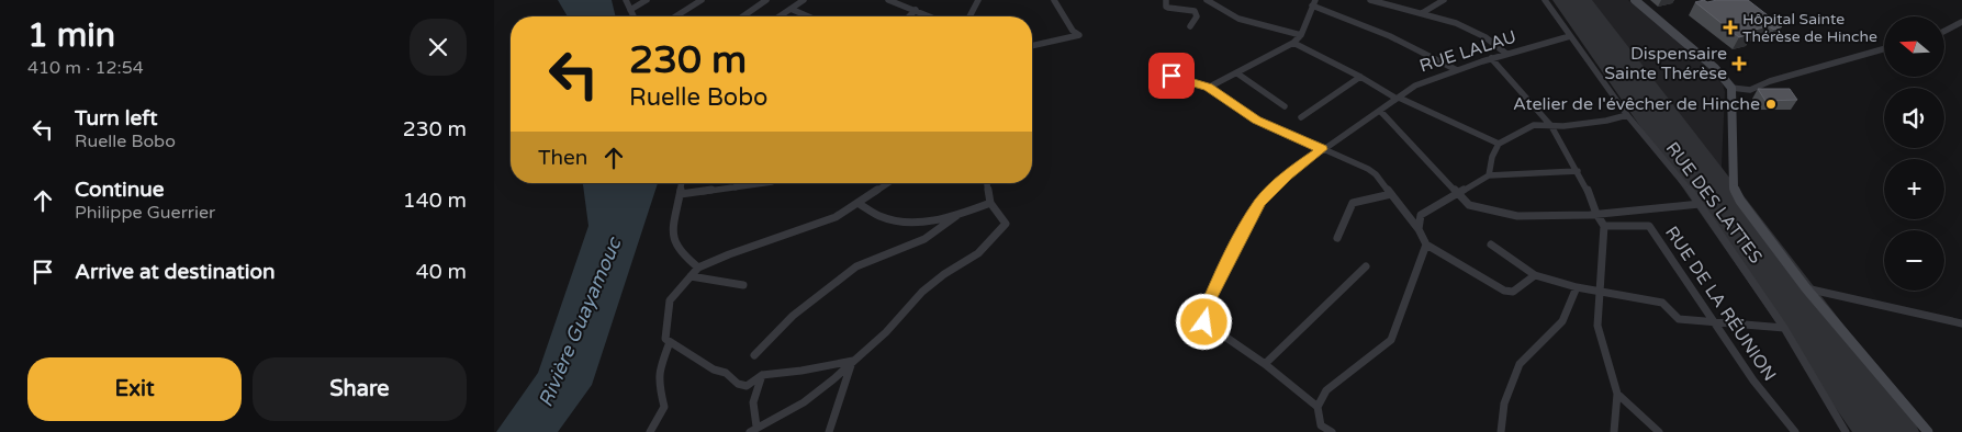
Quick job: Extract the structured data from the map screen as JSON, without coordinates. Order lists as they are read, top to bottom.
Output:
{
  "streets": {
    "street": ["RUE LALAU", "RUE DES LATTES", "RUE DE LA RÉUNION"]
  },
  "crossings": [
    ["RUE LALAU", "RUE DES LATTES"]
  ],
  "water": ["Rivière Guayamouc"],
  "places": {
    "health": ["Hôpital Sainte Thérèse de Hinche", "Dispensaire Sainte Thérèse"],
    "other": ["Atelier de l'évêcher de Hinche"]
  },
  "north": "left",
  "page": {
    "heading": ["1 min", "410 m · 12:54"],
    "map_buttons": ["+", "−"],
    "turn": ["230 m", "Ruelle Bobo"],
    "list": [
      {
        "name": "Turn left",
        "note": "Ruelle Bobo",
        "value": "230 m"
      },
      {
        "name": "Continue",
        "note": "Philippe Guerrier",
        "value": "140 m"
      },
      {
        "name": "Arrive at destination",
        "value": "40 m"
      }
    ],
    "then": "Then",
    "buttons": ["Exit", "Share"]
  }
}
